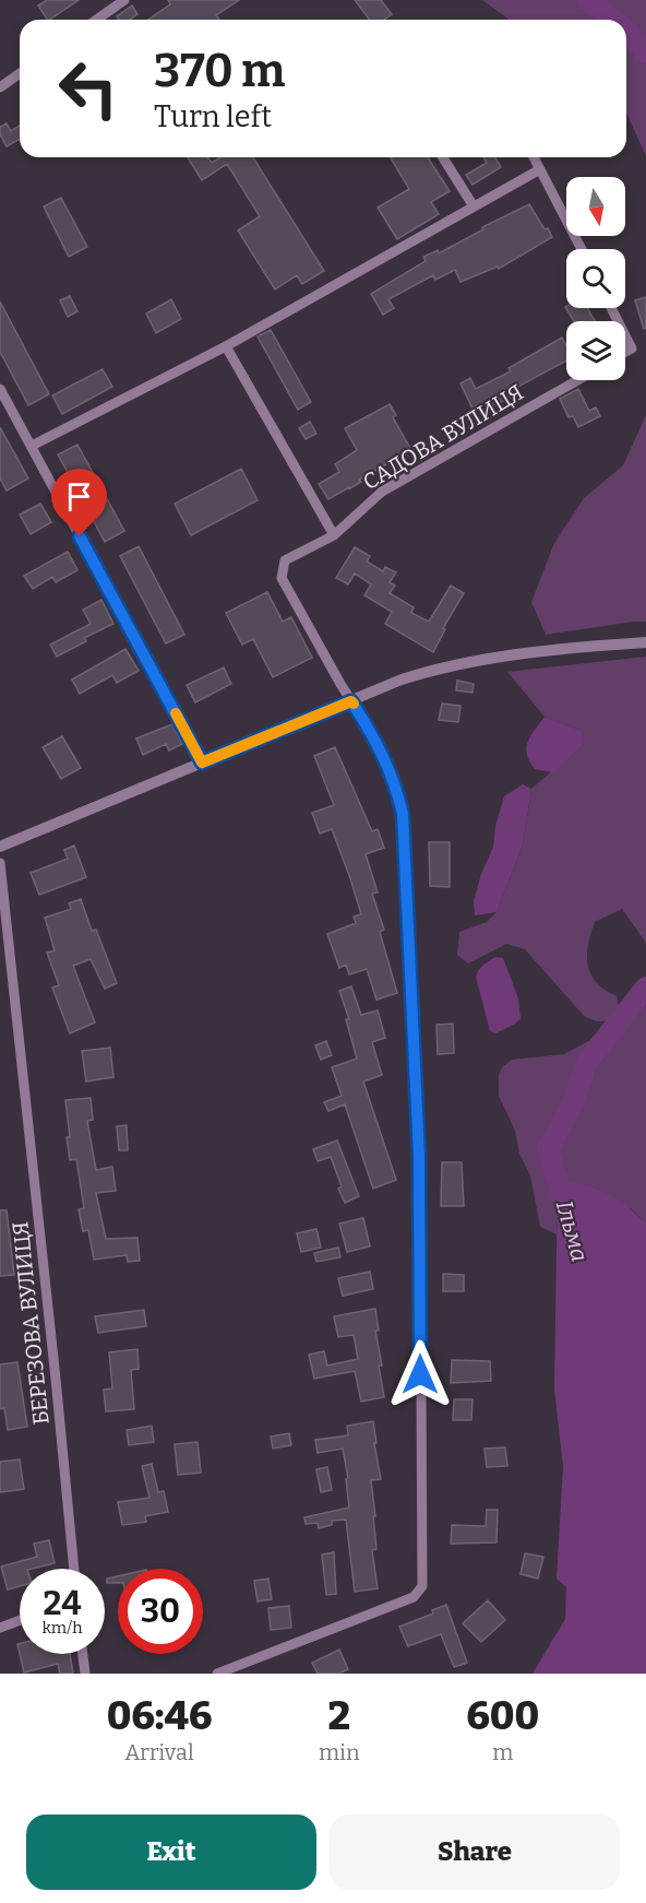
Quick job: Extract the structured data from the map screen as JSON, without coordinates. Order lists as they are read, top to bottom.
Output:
{
  "streets": {
    "street": ["САДОВА ВУЛИЦЯ", "БЕРЕЗОВА ВУЛИЦЯ"]
  },
  "water": ["Ільма"],
  "north": "bottom",
  "page": {
    "turn": ["370 m", "Turn left"],
    "speed": "24 km/h",
    "limit": "30",
    "eta": [
      "06:46",
      "Arrival",
      "2",
      "min",
      "600",
      "m"
    ],
    "buttons": ["Exit", "Share"]
  }
}
